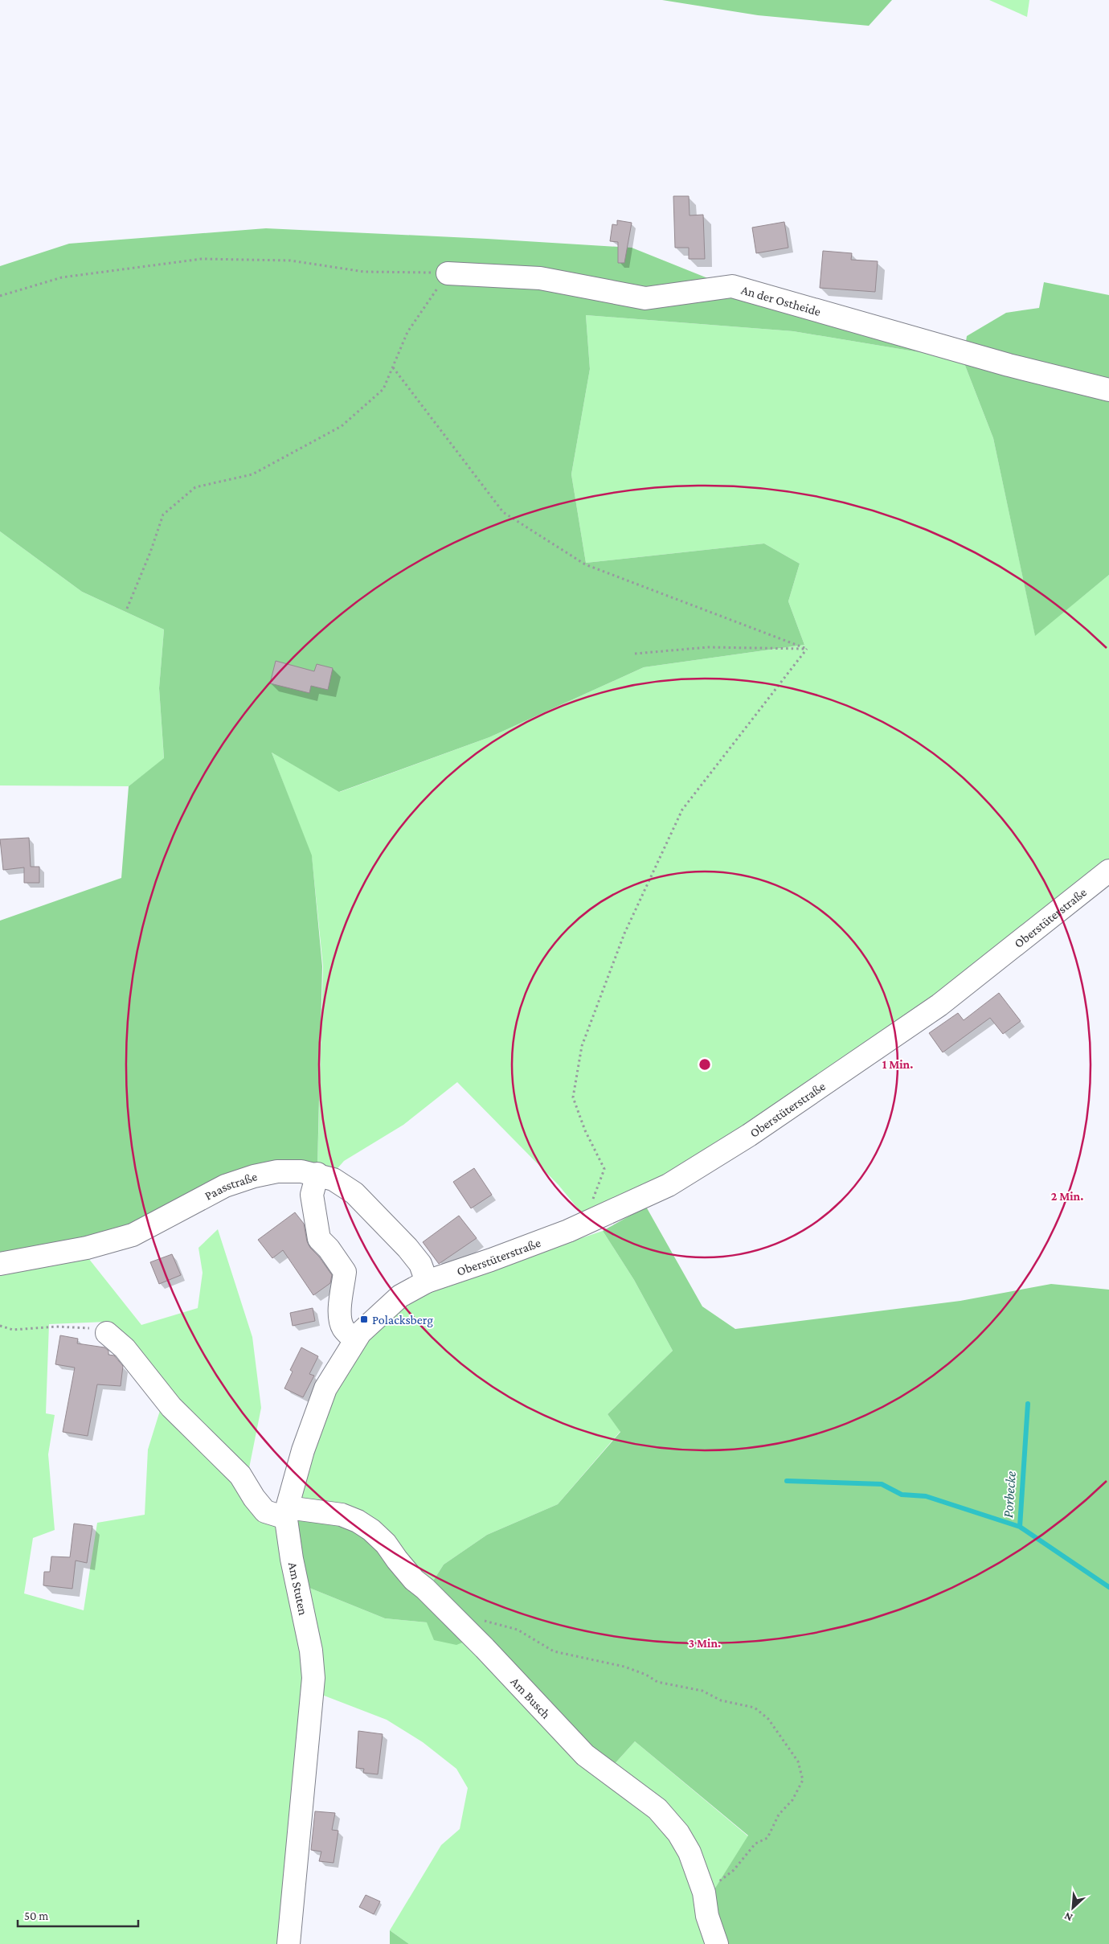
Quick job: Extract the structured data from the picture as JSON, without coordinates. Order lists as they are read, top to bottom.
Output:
{
  "streets": {
    "street": [
      "An der Ostheide",
      "Oberstüterstraße",
      "Paasstraße",
      "Am Stuten",
      "Am Busch"
    ]
  },
  "crossings": [
    ["Oberstüterstraße", "Paasstraße"],
    ["Oberstüterstraße", "Am Stuten"],
    ["Paasstraße", "Am Stuten"],
    ["Am Stuten", "Am Busch"]
  ],
  "water": ["Porbecke"],
  "places": {
    "transit": ["Polacksberg"]
  },
  "scale_bar": "50 m",
  "north": "bottom left",
  "rings": ["1 Min.", "2 Min.", "3 Min."]
}
